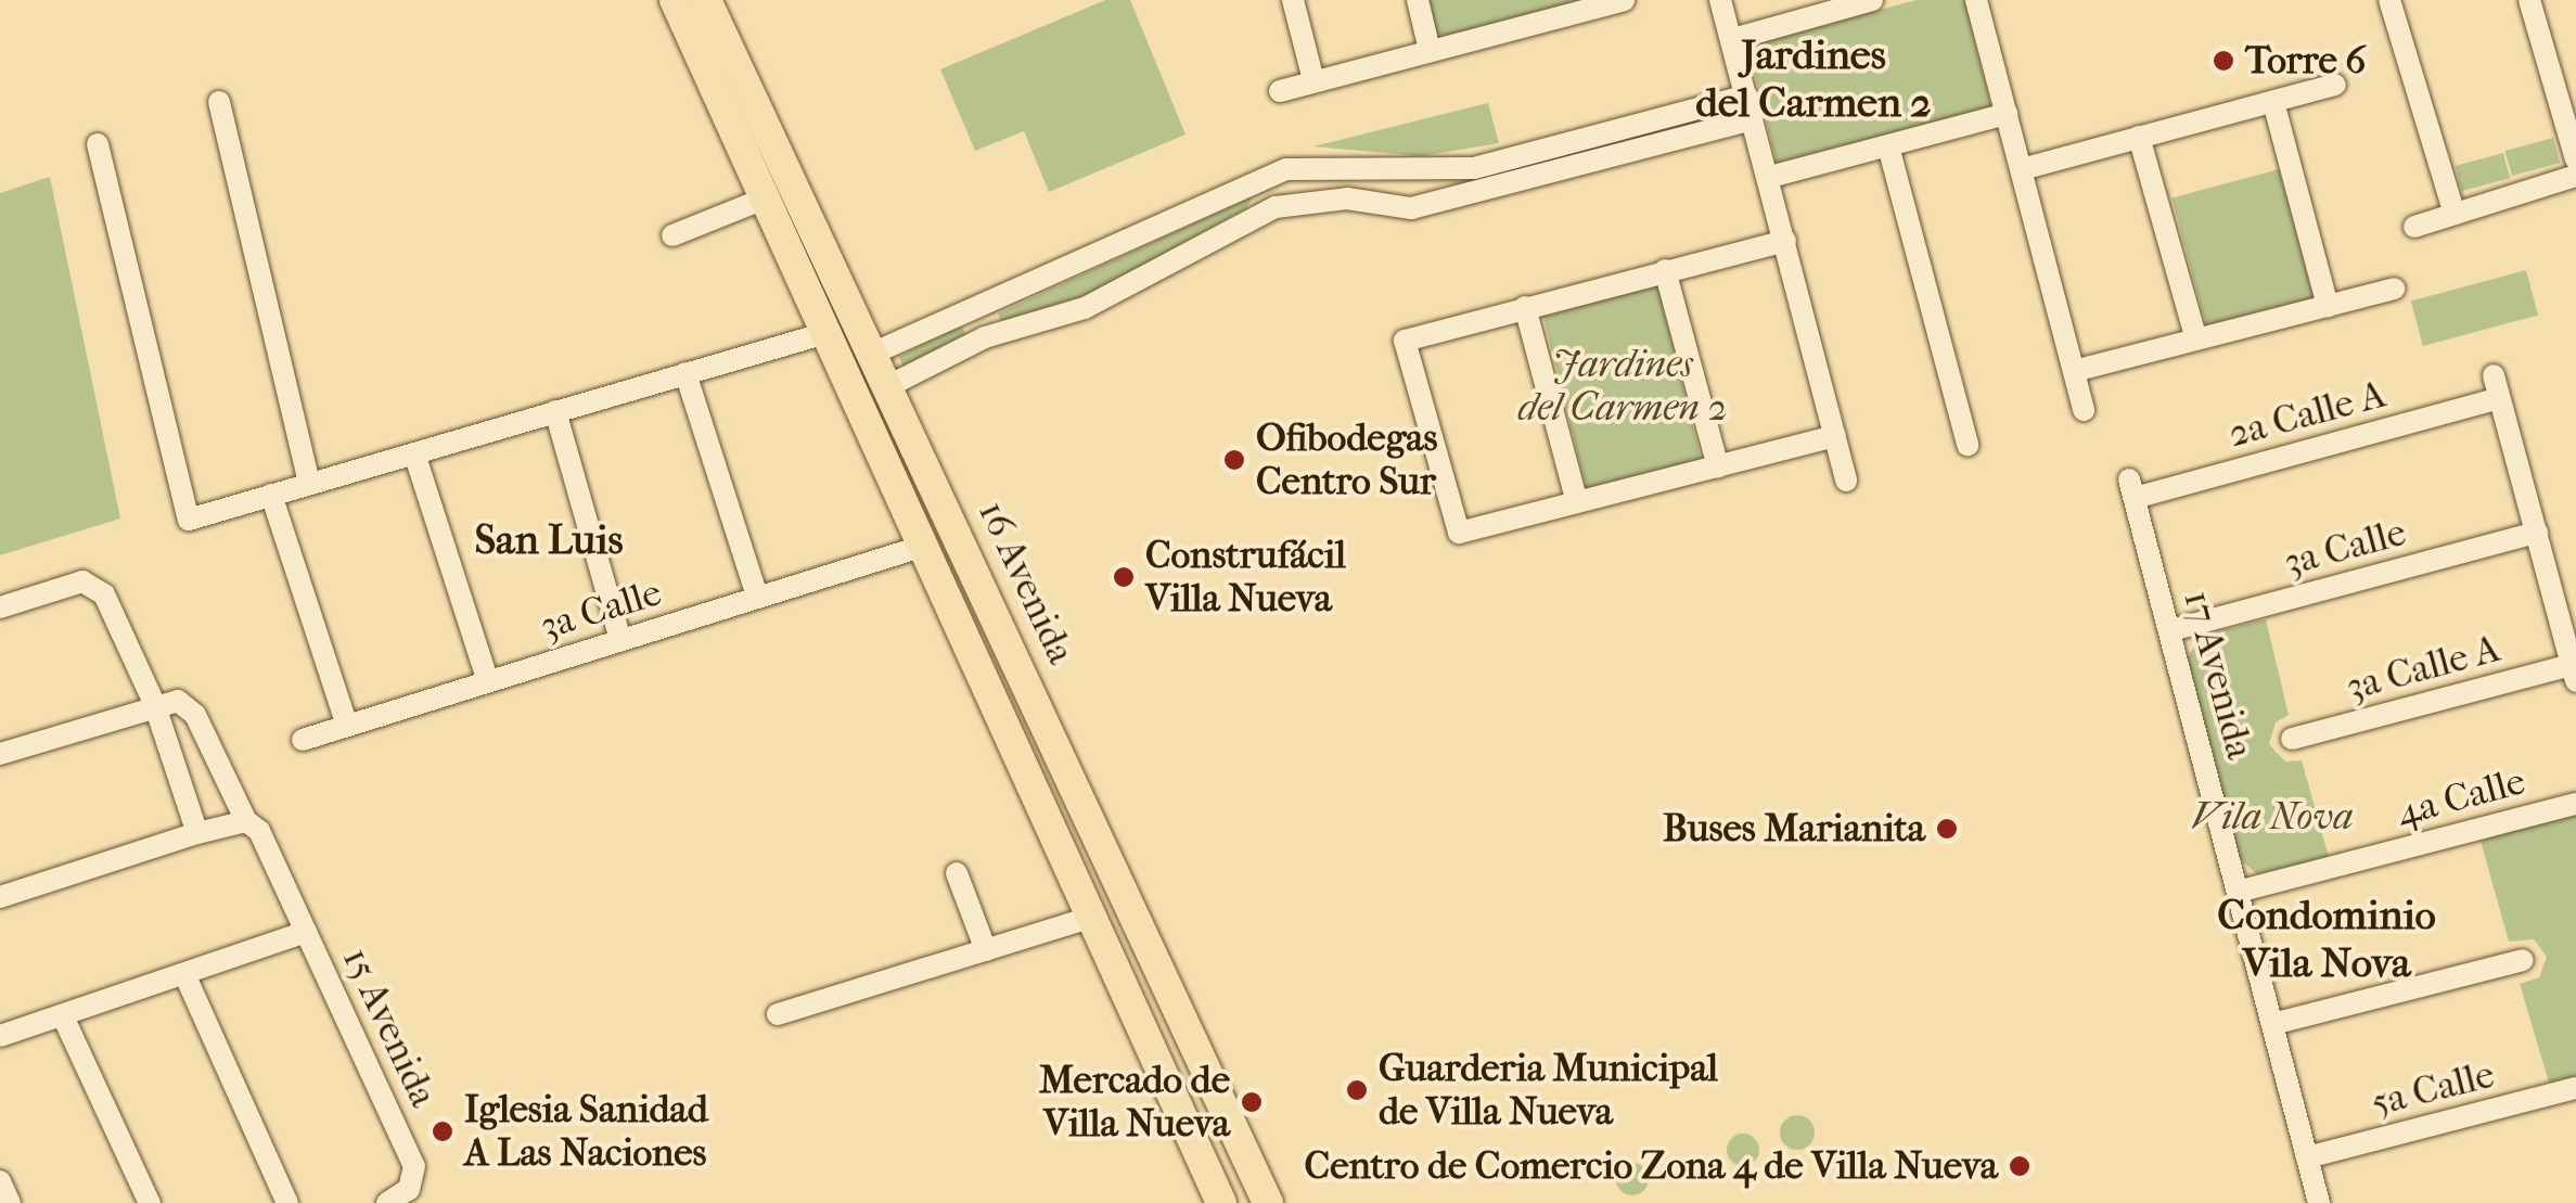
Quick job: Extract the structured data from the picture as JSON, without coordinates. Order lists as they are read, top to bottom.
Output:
{
  "streets": {
    "main road": ["16 Avenida"],
    "street": [
      "2a Calle A",
      "3a Calle",
      "3a Calle A",
      "17 Avenida",
      "4a Calle",
      "15 Avenida",
      "5a Calle"
    ]
  },
  "crossings": [
    ["2a Calle A", "3a Calle"],
    ["2a Calle A", "17 Avenida"],
    ["3a Calle", "17 Avenida"],
    ["17 Avenida", "4a Calle"],
    ["17 Avenida", "5a Calle"]
  ],
  "districts": ["Jardines del Carmen 2", "San Luis", "Condominio Vila Nova"],
  "parks": ["Jardines del Carmen 2", "Vila Nova"],
  "places": [
    "Torre 6",
    "Ofibodegas Centro Sur",
    "Construfácil Villa Nueva",
    "Buses Marianita",
    "Guarderia Municipal de Villa Nueva",
    "Mercado de Villa Nueva",
    "Iglesia Sanidad A Las Naciones",
    "Centro de Comercio Zona 4 de Villa Nueva"
  ]
}
